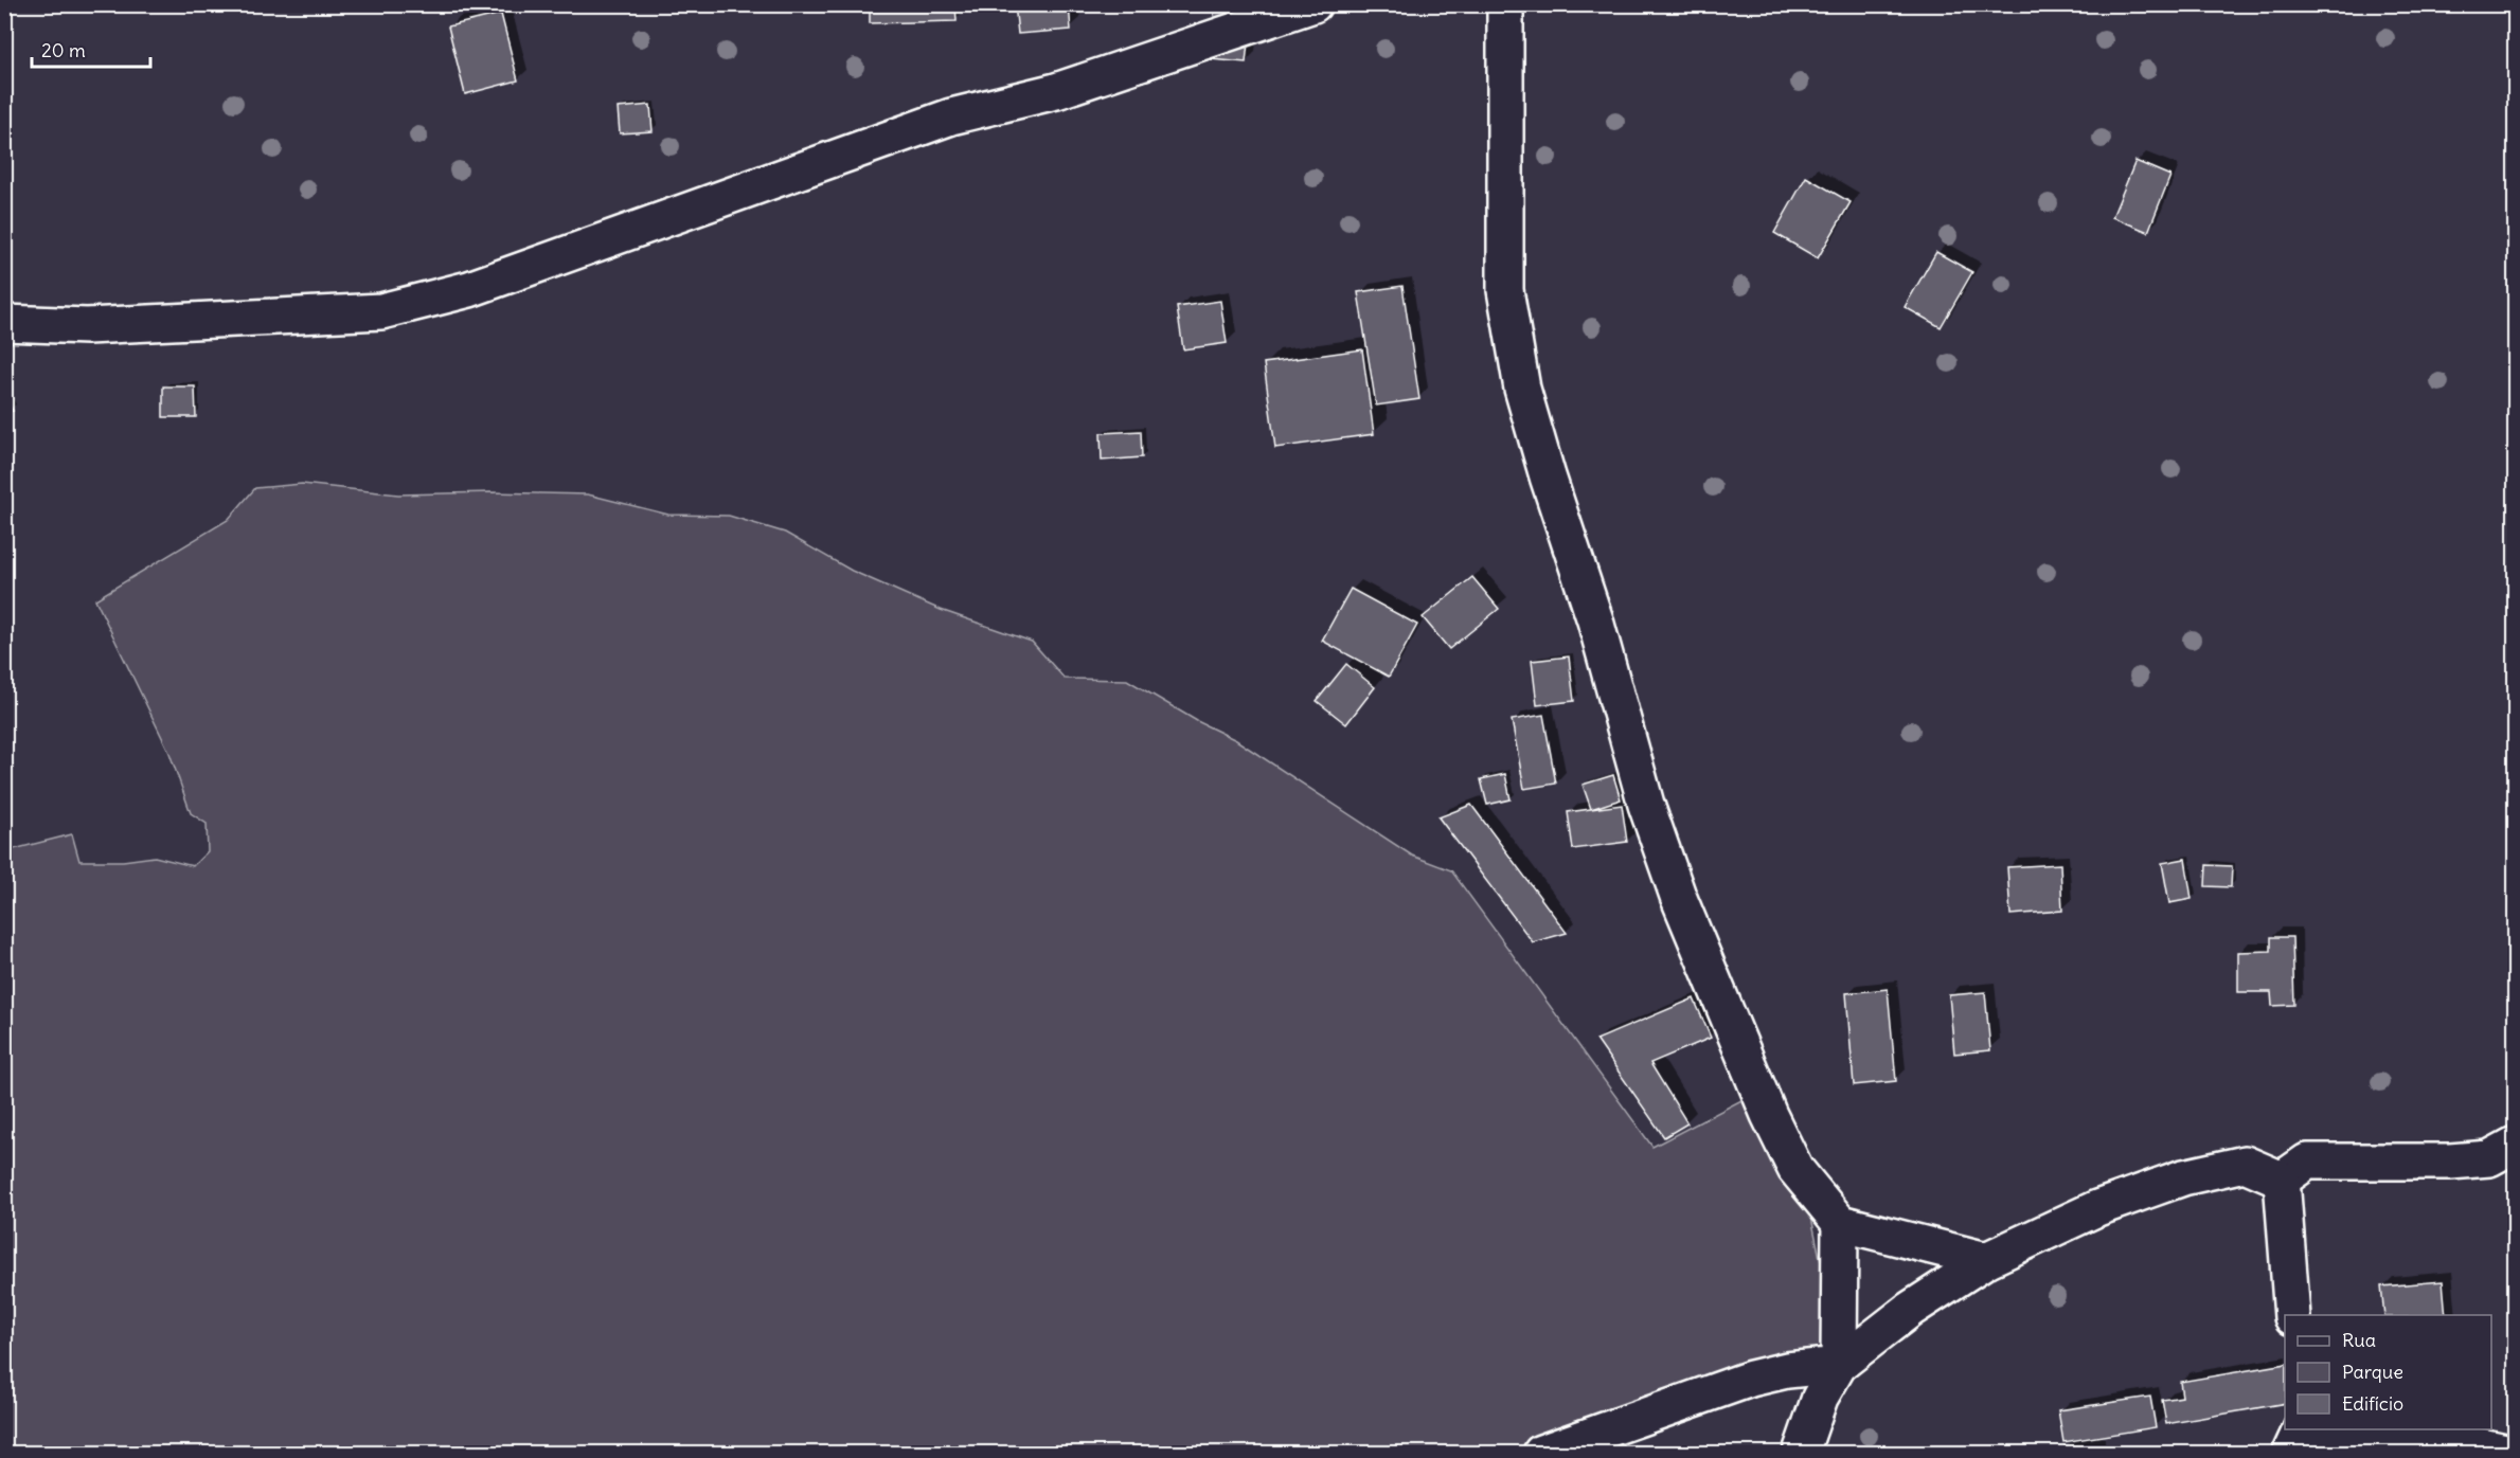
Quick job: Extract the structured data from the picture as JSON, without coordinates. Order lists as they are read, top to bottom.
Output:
{
  "legend": ["Rua", "Parque", "Edifício"],
  "scale_bar": "20 m"
}
